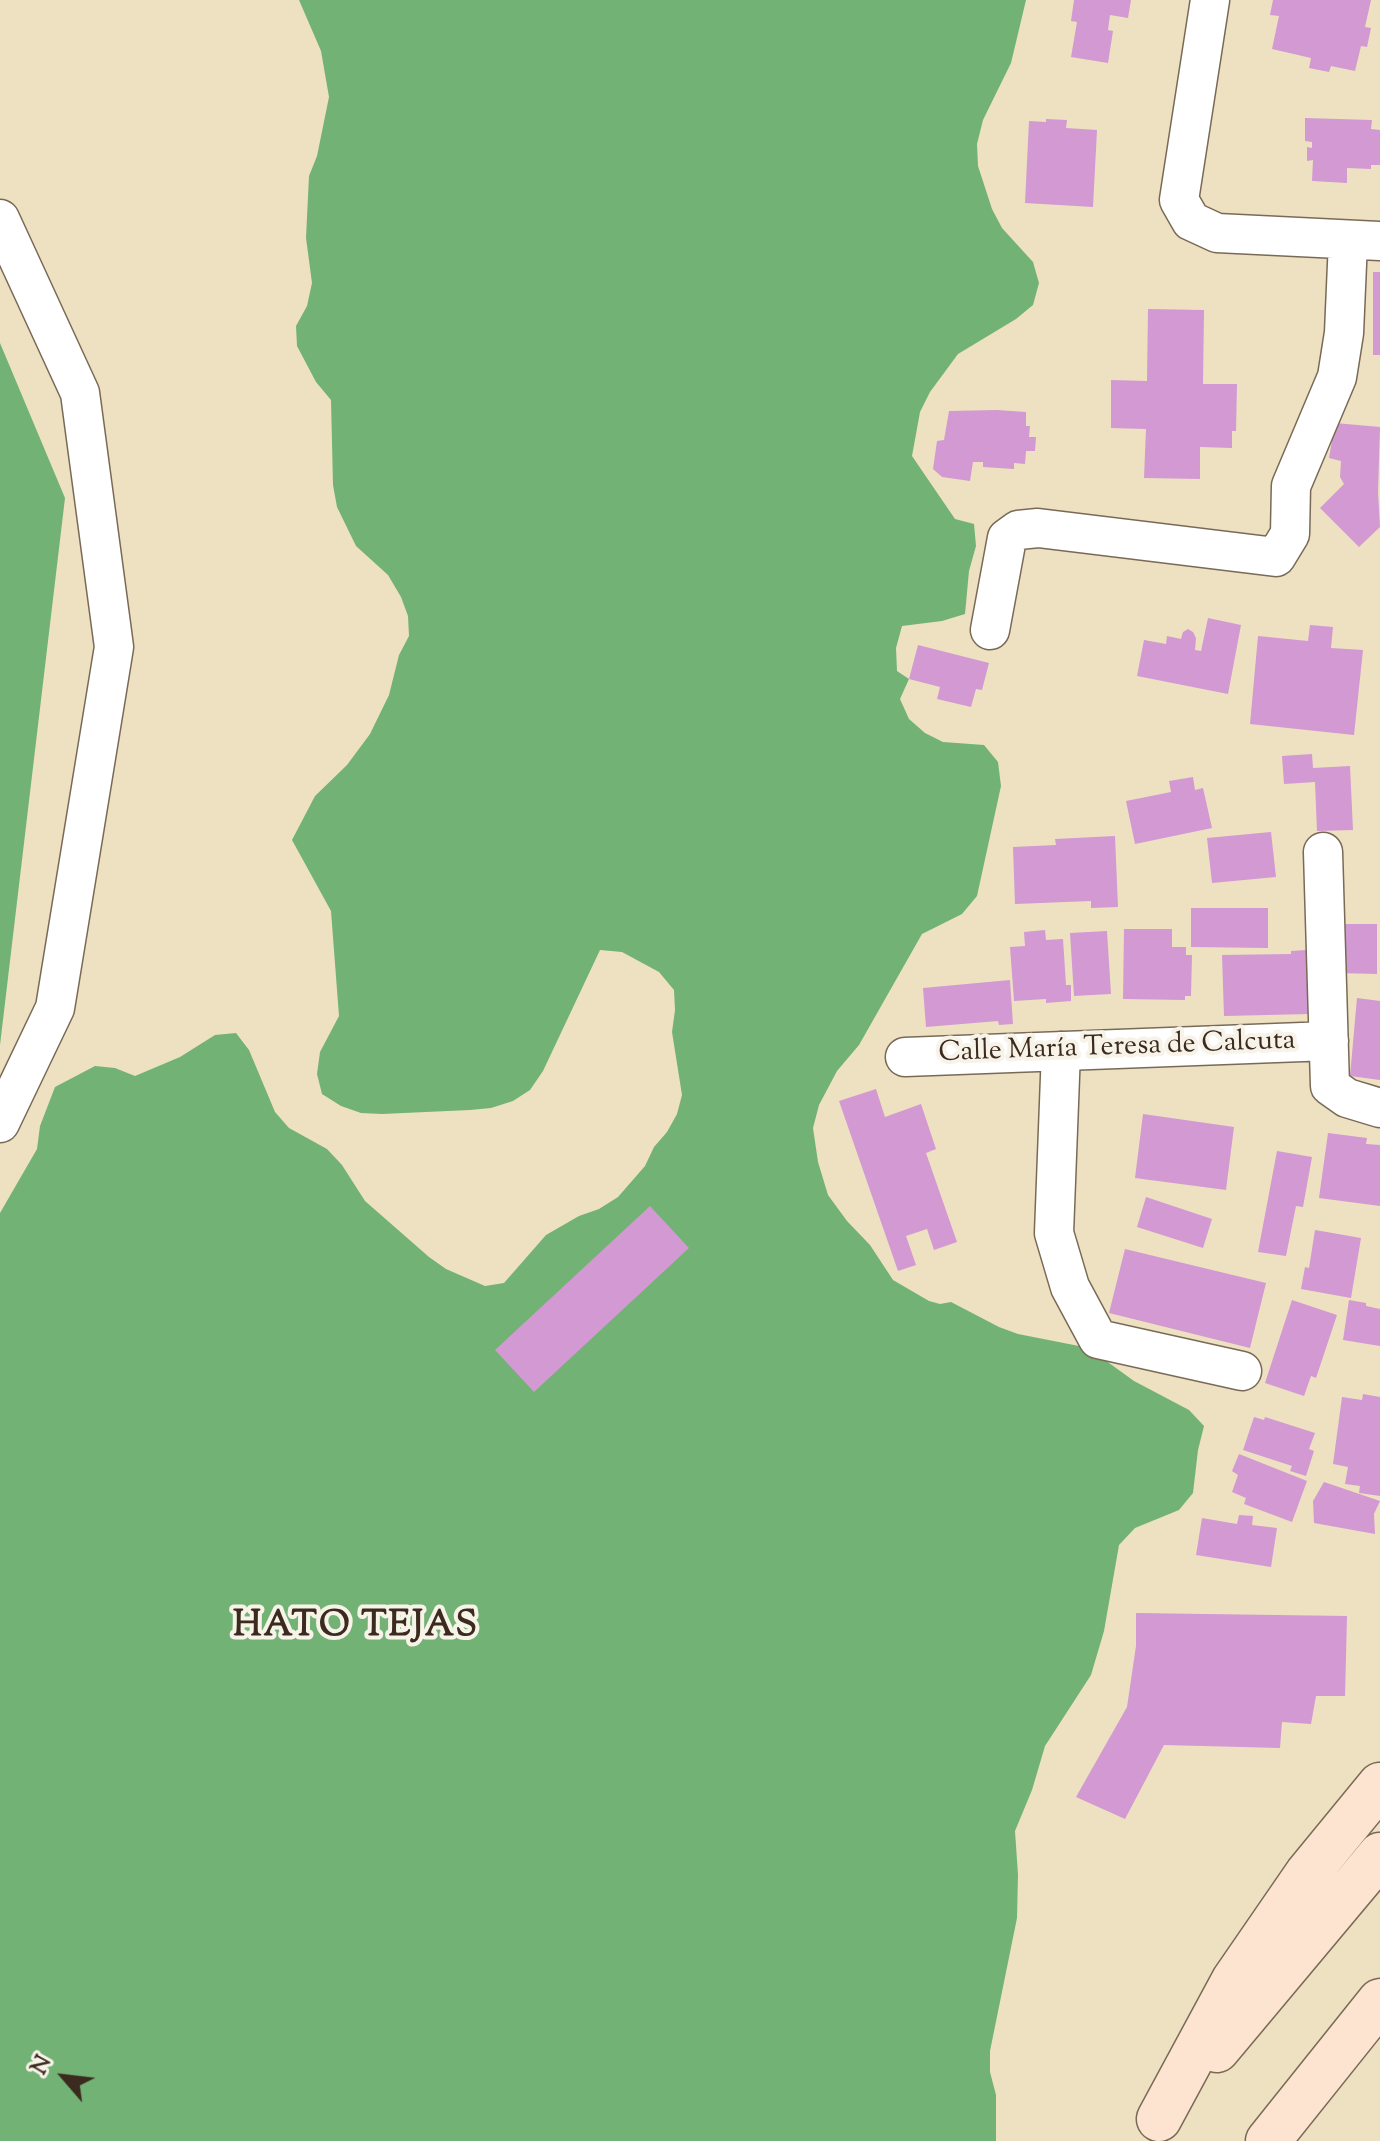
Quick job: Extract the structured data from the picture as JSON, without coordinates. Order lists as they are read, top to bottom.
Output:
{
  "streets": {
    "street": ["Calle María Teresa de Calcuta"]
  },
  "districts": ["HATO TEJAS"],
  "north": "top left"
}
